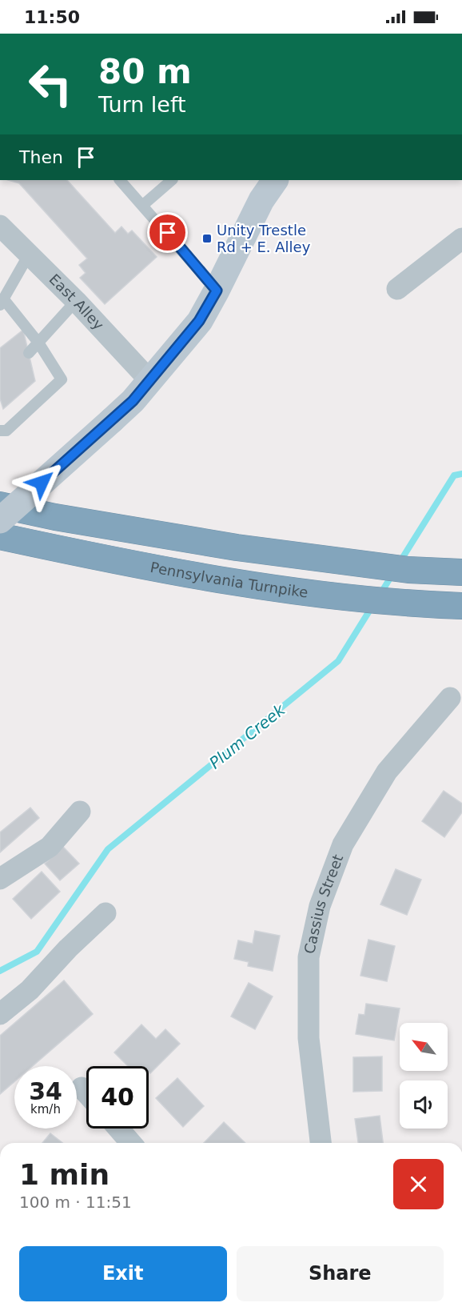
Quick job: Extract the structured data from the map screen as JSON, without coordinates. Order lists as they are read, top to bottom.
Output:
{
  "streets": {
    "highway": ["Pennsylvania Turnpike"],
    "street": ["East Alley", "Cassius Street"]
  },
  "water": ["Plum Creek"],
  "places": {
    "transit": ["Unity Trestle Rd + E. Alley"]
  },
  "north": "top left",
  "page": {
    "status": "11:50",
    "turn": ["80 m", "Turn left"],
    "then": "Then",
    "speed": "34 km/h",
    "limit": "40",
    "heading": ["1 min", "100 m · 11:51"],
    "buttons": ["Exit", "Share"]
  }
}
